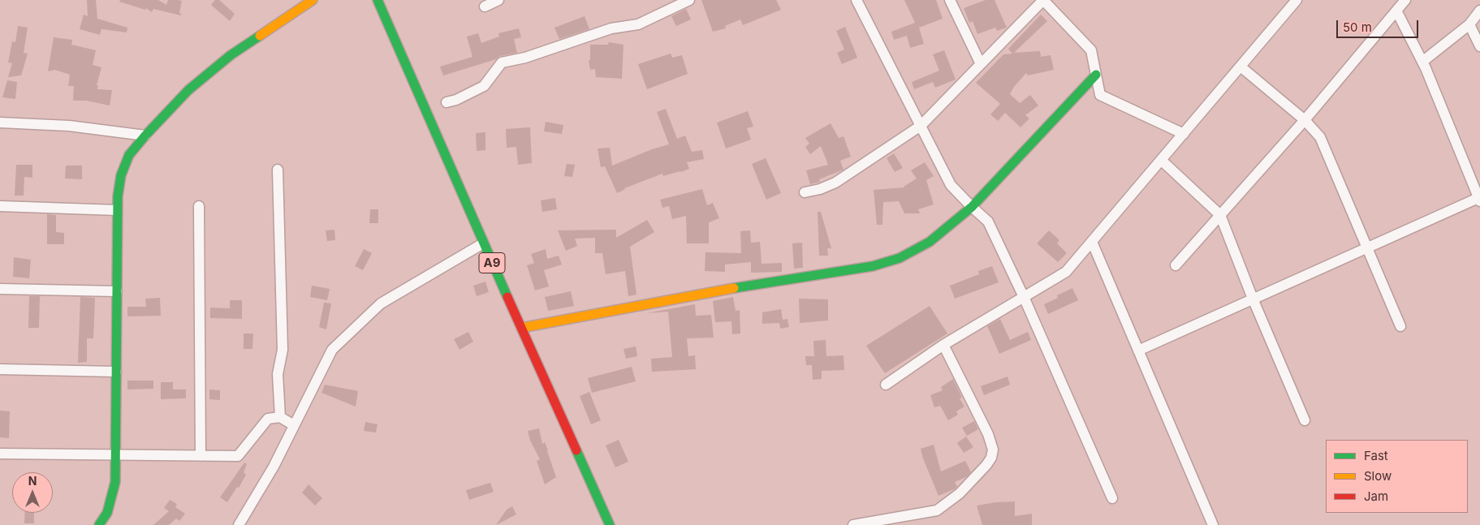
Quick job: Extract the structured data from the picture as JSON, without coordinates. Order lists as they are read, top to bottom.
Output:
{
  "streets": {
    "street": ["A9"]
  },
  "legend": ["Fast", "Slow", "Jam"],
  "scale_bar": "50 m",
  "north": "top"
}
